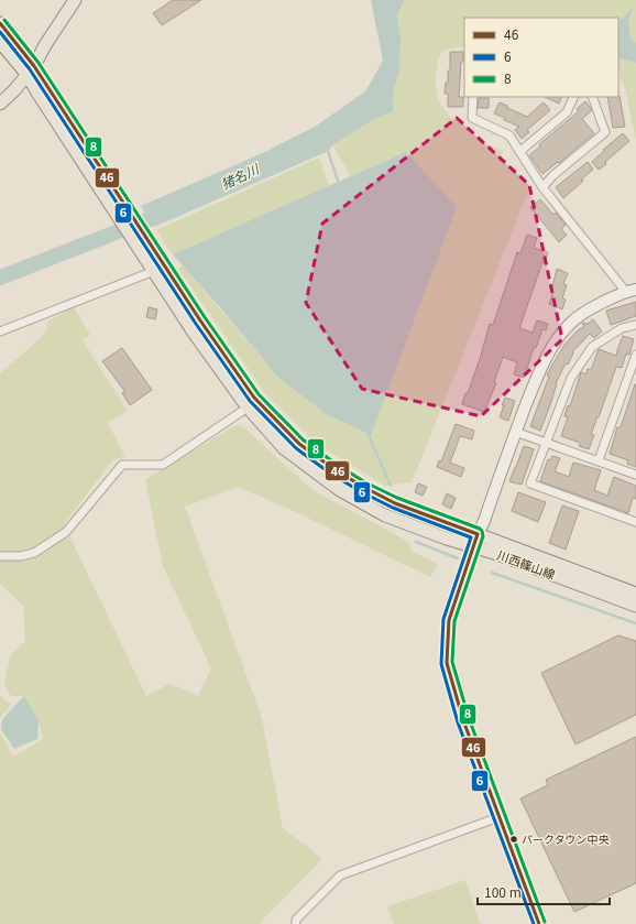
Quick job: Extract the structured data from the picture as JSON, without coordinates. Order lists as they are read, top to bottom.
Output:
{
  "streets": {
    "main road": ["川西篠山線"]
  },
  "water": ["猪名川"],
  "places": ["パークタウン中央"],
  "lines": ["transit line 8", "transit line 46", "transit line 6"],
  "legend": ["46", "6", "8"],
  "scale_bar": "100 m"
}
